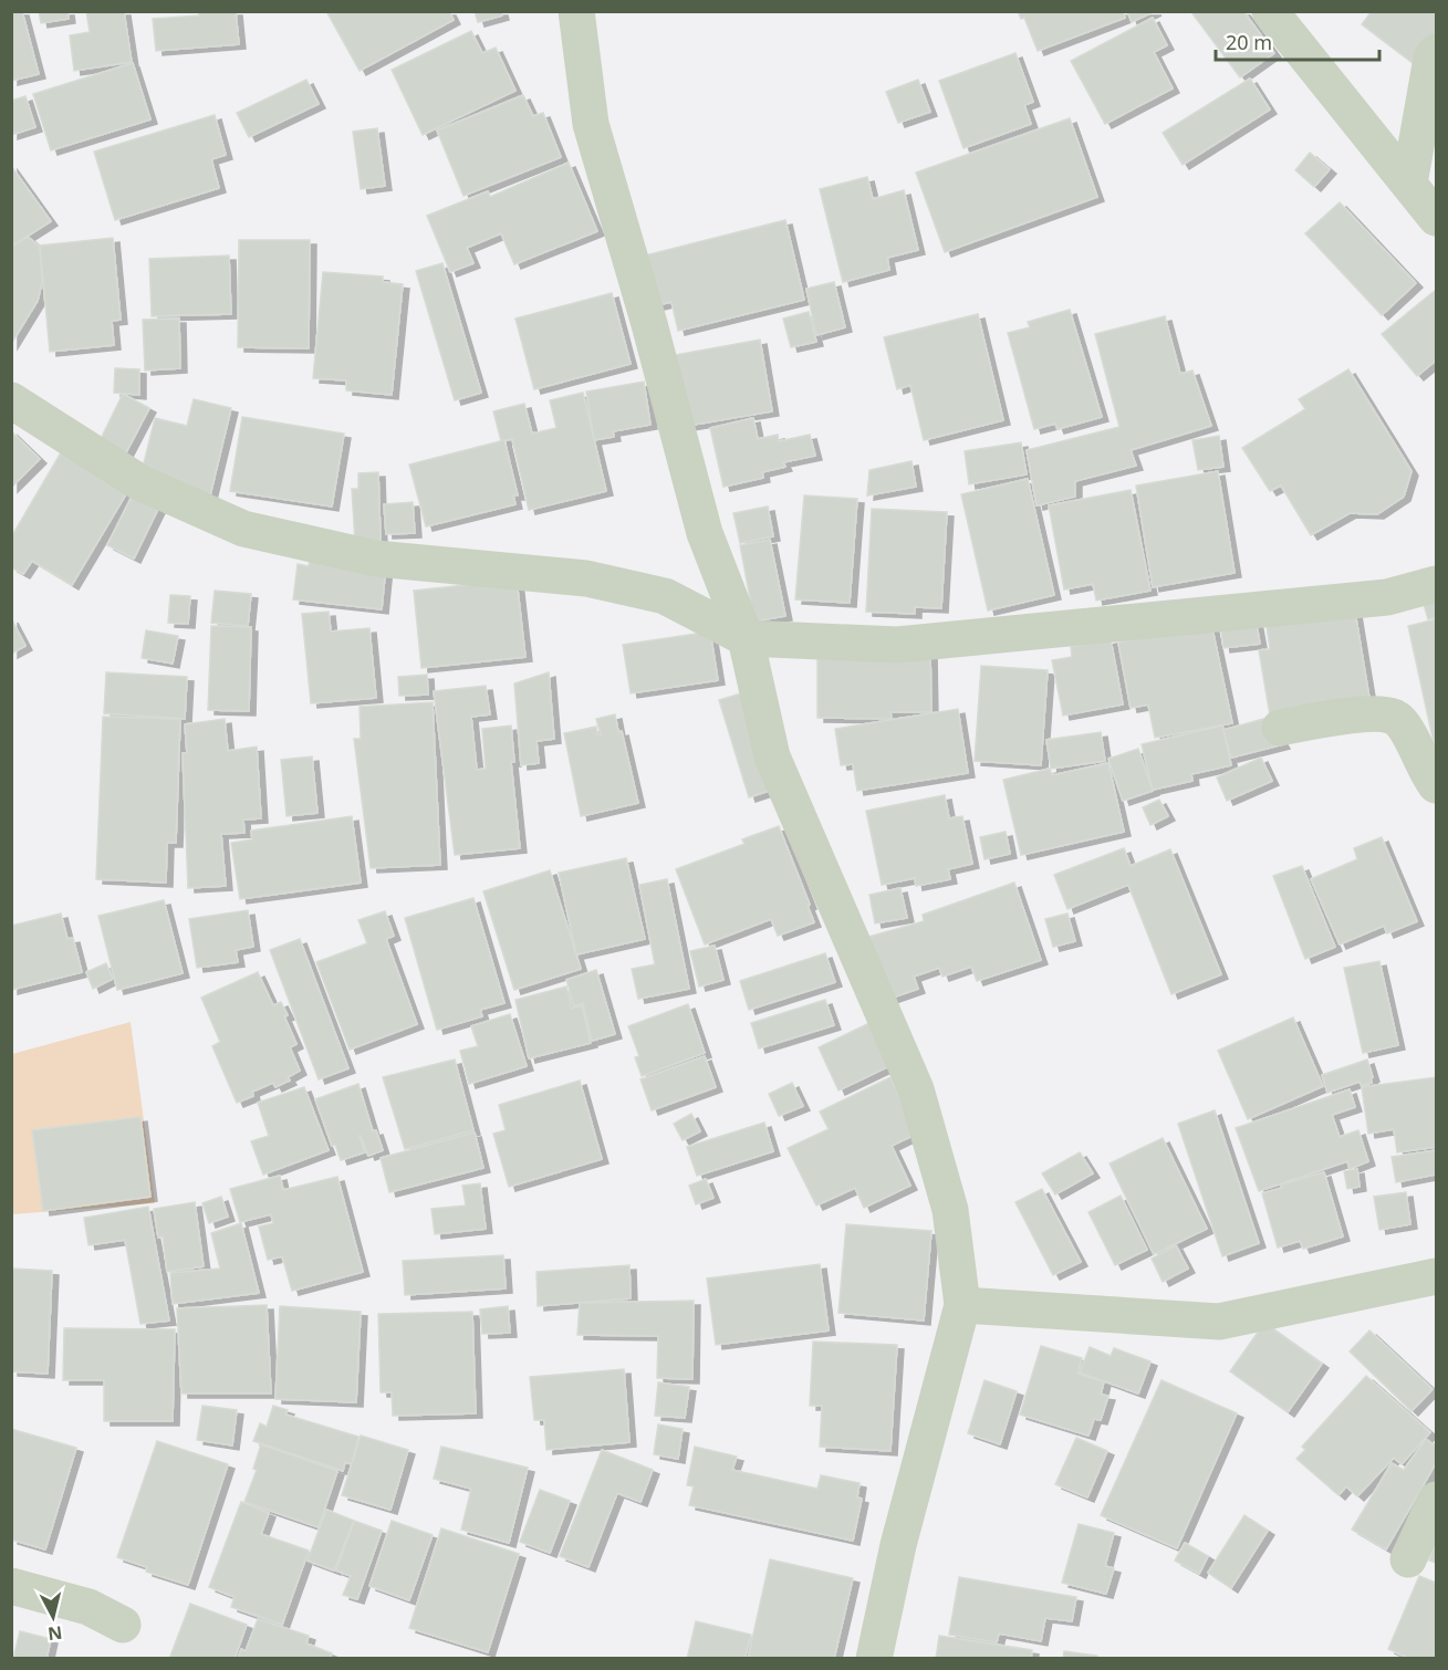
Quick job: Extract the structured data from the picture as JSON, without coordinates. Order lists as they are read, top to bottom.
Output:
{
  "scale_bar": "20 m",
  "north": "bottom"
}
